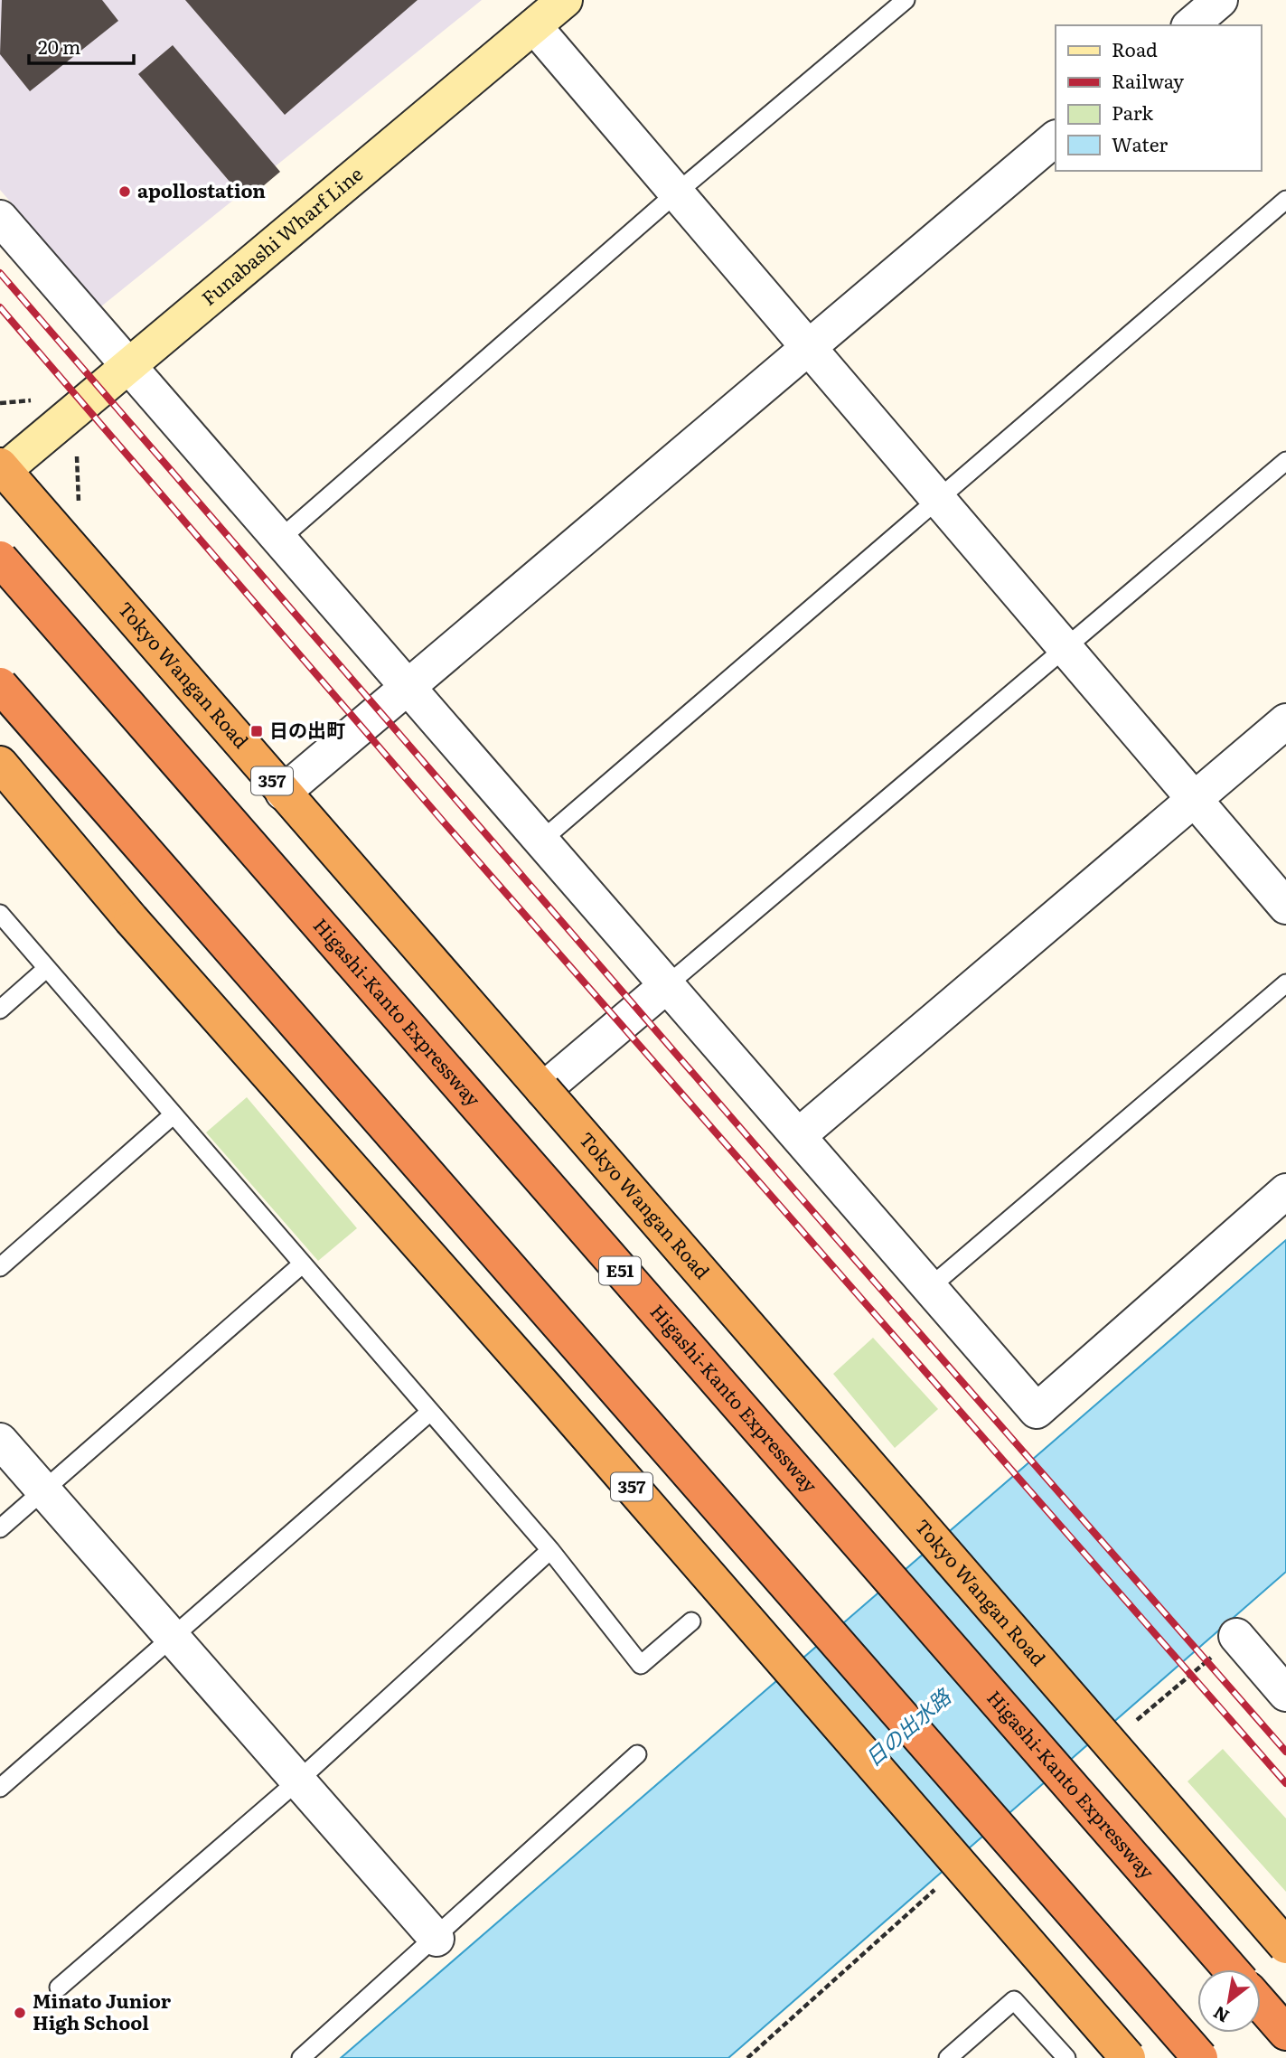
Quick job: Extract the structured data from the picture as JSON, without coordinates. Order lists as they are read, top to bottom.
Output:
{
  "streets": {
    "highway": [
      "Tokyo Wangan Road",
      "357",
      "Higashi-Kanto Expressway",
      "E51"
    ],
    "main road": ["Funabashi Wharf Line"]
  },
  "crossings": [
    ["Funabashi Wharf Line", "Tokyo Wangan Road"]
  ],
  "water": ["日の出水路"],
  "places": {
    "other": ["apollostation", "Minato Junior High School"],
    "transit": ["日の出町"]
  },
  "legend": [
    "Road",
    "Railway",
    "Park",
    "Water"
  ],
  "scale_bar": "20 m",
  "north": "bottom left"
}
